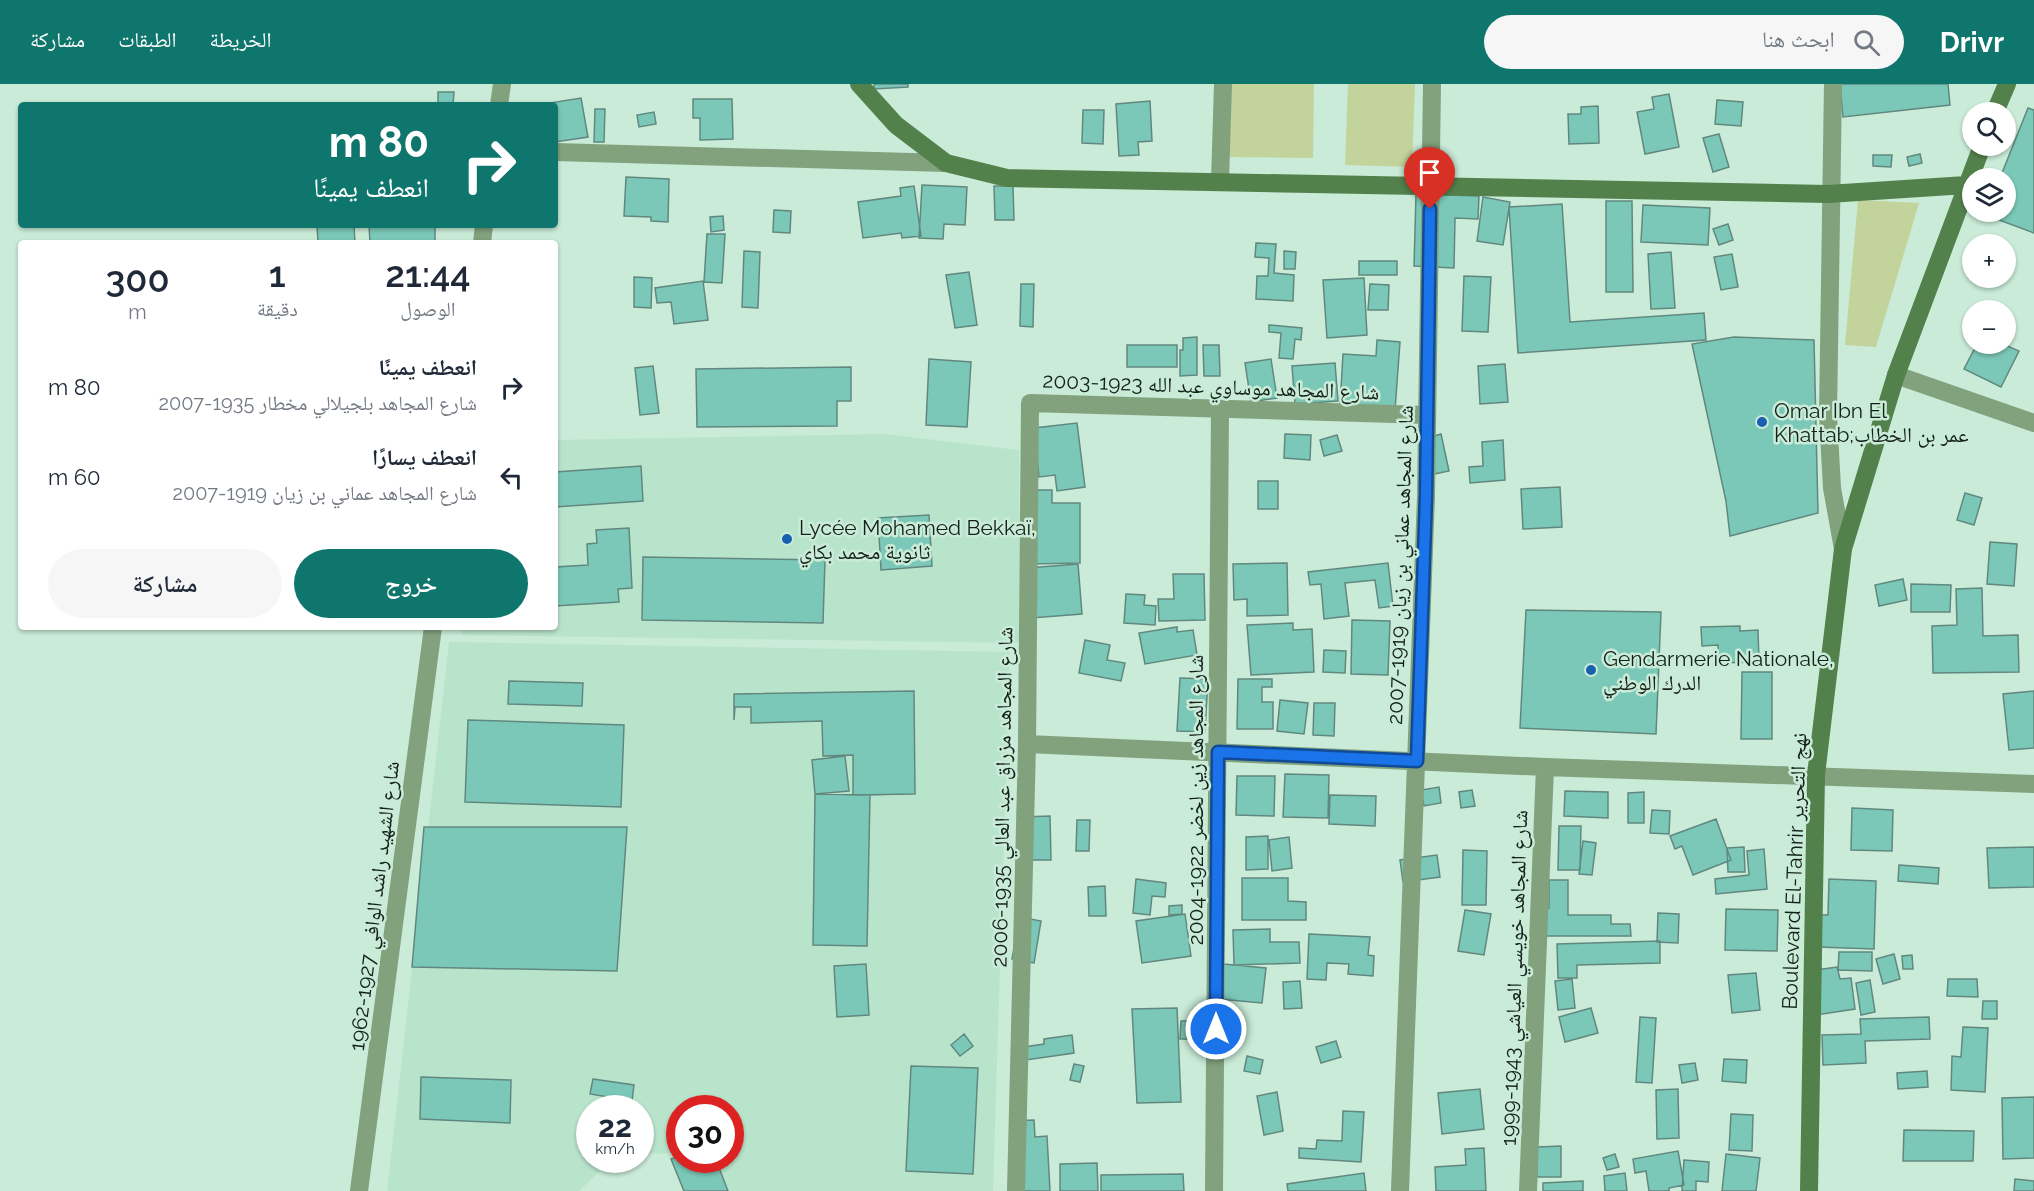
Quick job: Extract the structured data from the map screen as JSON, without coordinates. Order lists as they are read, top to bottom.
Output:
{
  "streets": {
    "main road": ["Boulevard El-Tahrir نهج التحرير"],
    "street": [
      "شارع المجاهد موساوي عبد الله 1923-2003",
      "شارع المجاهد عماني بن زيان 1919-2007",
      "شارع المجاهد مزراق عبد العالي 1935-2006",
      "شارع المجاهد زين لخضر 1922-2004",
      "شارع الشهيد راشد الوافي 1927-1962",
      "شارع المجاهد خويسي العياشي 1943-1999"
    ]
  },
  "crossings": [
    ["شارع المجاهد موساوي عبد الله 1923-2003", "شارع المجاهد عماني بن زيان 1919-2007"],
    ["شارع المجاهد موساوي عبد الله 1923-2003", "شارع المجاهد مزراق عبد العالي 1935-2006"],
    ["شارع المجاهد موساوي عبد الله 1923-2003", "شارع المجاهد زين لخضر 1922-2004"]
  ],
  "places": ["Omar Ibn El Khattab;عمر بن الخطاب", "Lycée Mohamed Bekkaï, ثانوية محمد بكاي", "Gendarmerie Nationale, الدرك الوطني"],
  "page": {
    "header": "Drivr",
    "search": "ابحث هنا",
    "nav": ["الخريطة", "الطبقات", "مشاركة"],
    "map_buttons": ["+", "−"],
    "turn": ["80 m", "انعطف يمينًا"],
    "eta": [
      "21:44",
      "الوصول",
      "1",
      "دقيقة",
      "300",
      "m"
    ],
    "list": [
      {
        "name": "انعطف يمينًا",
        "note": "شارع المجاهد بلجيلالي مخطار 1935-2007",
        "value": "80 m"
      },
      {
        "name": "انعطف يسارًا",
        "note": "شارع المجاهد عماني بن زيان 1919-2007",
        "value": "60 m"
      }
    ],
    "buttons": ["خروج", "مشاركة"],
    "speed": "22 km/h",
    "limit": "30"
  }
}
